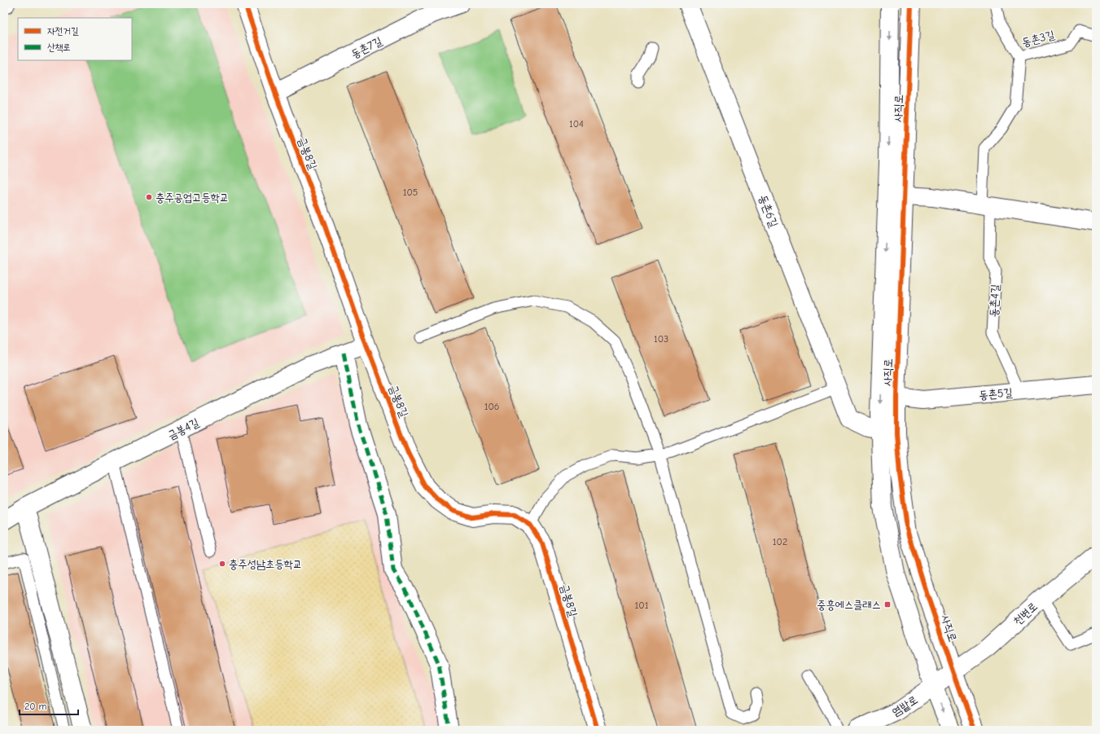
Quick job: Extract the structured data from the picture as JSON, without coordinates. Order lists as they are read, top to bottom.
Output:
{
  "streets": {
    "street": [
      "동촌7길",
      "사직로",
      "금봉8길",
      "동촌6길",
      "동촌5길",
      "금봉4길",
      "천변로",
      "염밭로"
    ],
    "lane": ["동촌3길", "동촌4길"]
  },
  "crossings": [
    ["동촌3길", "동촌4길"],
    ["동촌7길", "금봉8길"],
    ["사직로", "동촌6길"],
    ["사직로", "동촌5길"],
    ["사직로", "천변로"],
    ["사직로", "염밭로"],
    ["금봉8길", "금봉4길"],
    ["동촌4길", "동촌5길"],
    ["천변로", "염밭로"]
  ],
  "places": {
    "other": ["충주공업고등학교", "충주성남초등학교"],
    "transit": ["중흥에스클래스"]
  },
  "house_numbers": [
    "104",
    "105",
    "103",
    "106",
    "102",
    "101"
  ],
  "legend": ["자전거길", "산책로"],
  "scale_bar": "20 m"
}
